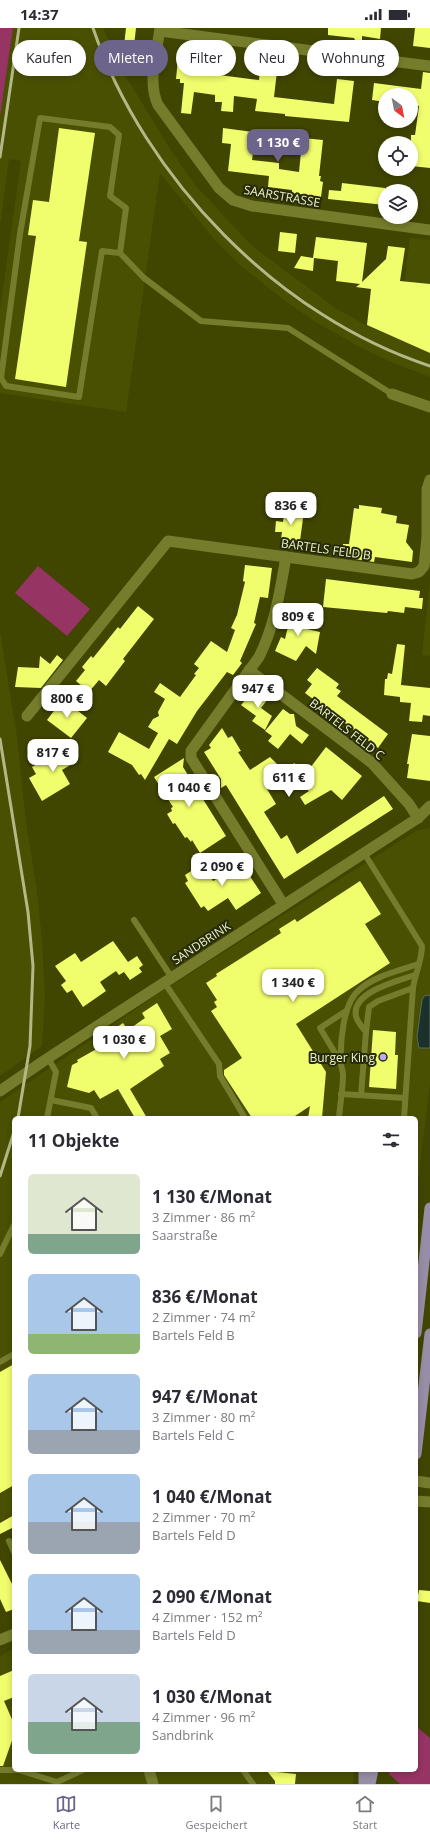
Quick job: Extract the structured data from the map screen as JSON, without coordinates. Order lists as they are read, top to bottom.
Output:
{
  "streets": {
    "street": [
      "SAARSTRASSE",
      "BARTELS FELD B",
      "BARTELS FELD C",
      "SANDBRINK"
    ]
  },
  "crossings": [
    ["BARTELS FELD C", "SANDBRINK"]
  ],
  "places": ["Burger King"],
  "north": "bottom right",
  "page": {
    "status": "14:37",
    "chip": [
      "Kaufen",
      "Mieten",
      "Filter",
      "Neu",
      "Wohnung"
    ],
    "price": [
      "1 130 €",
      "836 €",
      "809 €",
      "947 €",
      "800 €",
      "817 €",
      "611 €",
      "1 040 €",
      "2 090 €",
      "1 340 €",
      "1 030 €"
    ],
    "heading": "11 Objekte",
    "list": [
      {
        "name": "1 130 €/Monat",
        "note": "3 Zimmer · 86 m² · Saarstraße"
      },
      {
        "name": "836 €/Monat",
        "note": "2 Zimmer · 74 m² · Bartels Feld B"
      },
      {
        "name": "947 €/Monat",
        "note": "3 Zimmer · 80 m² · Bartels Feld C"
      },
      {
        "name": "1 040 €/Monat",
        "note": "2 Zimmer · 70 m² · Bartels Feld D"
      },
      {
        "name": "2 090 €/Monat",
        "note": "4 Zimmer · 152 m² · Bartels Feld D"
      },
      {
        "name": "1 030 €/Monat",
        "note": "4 Zimmer · 96 m² · Sandbrink"
      }
    ],
    "tabs": ["Karte", "Gespeichert", "Start"]
  }
}
